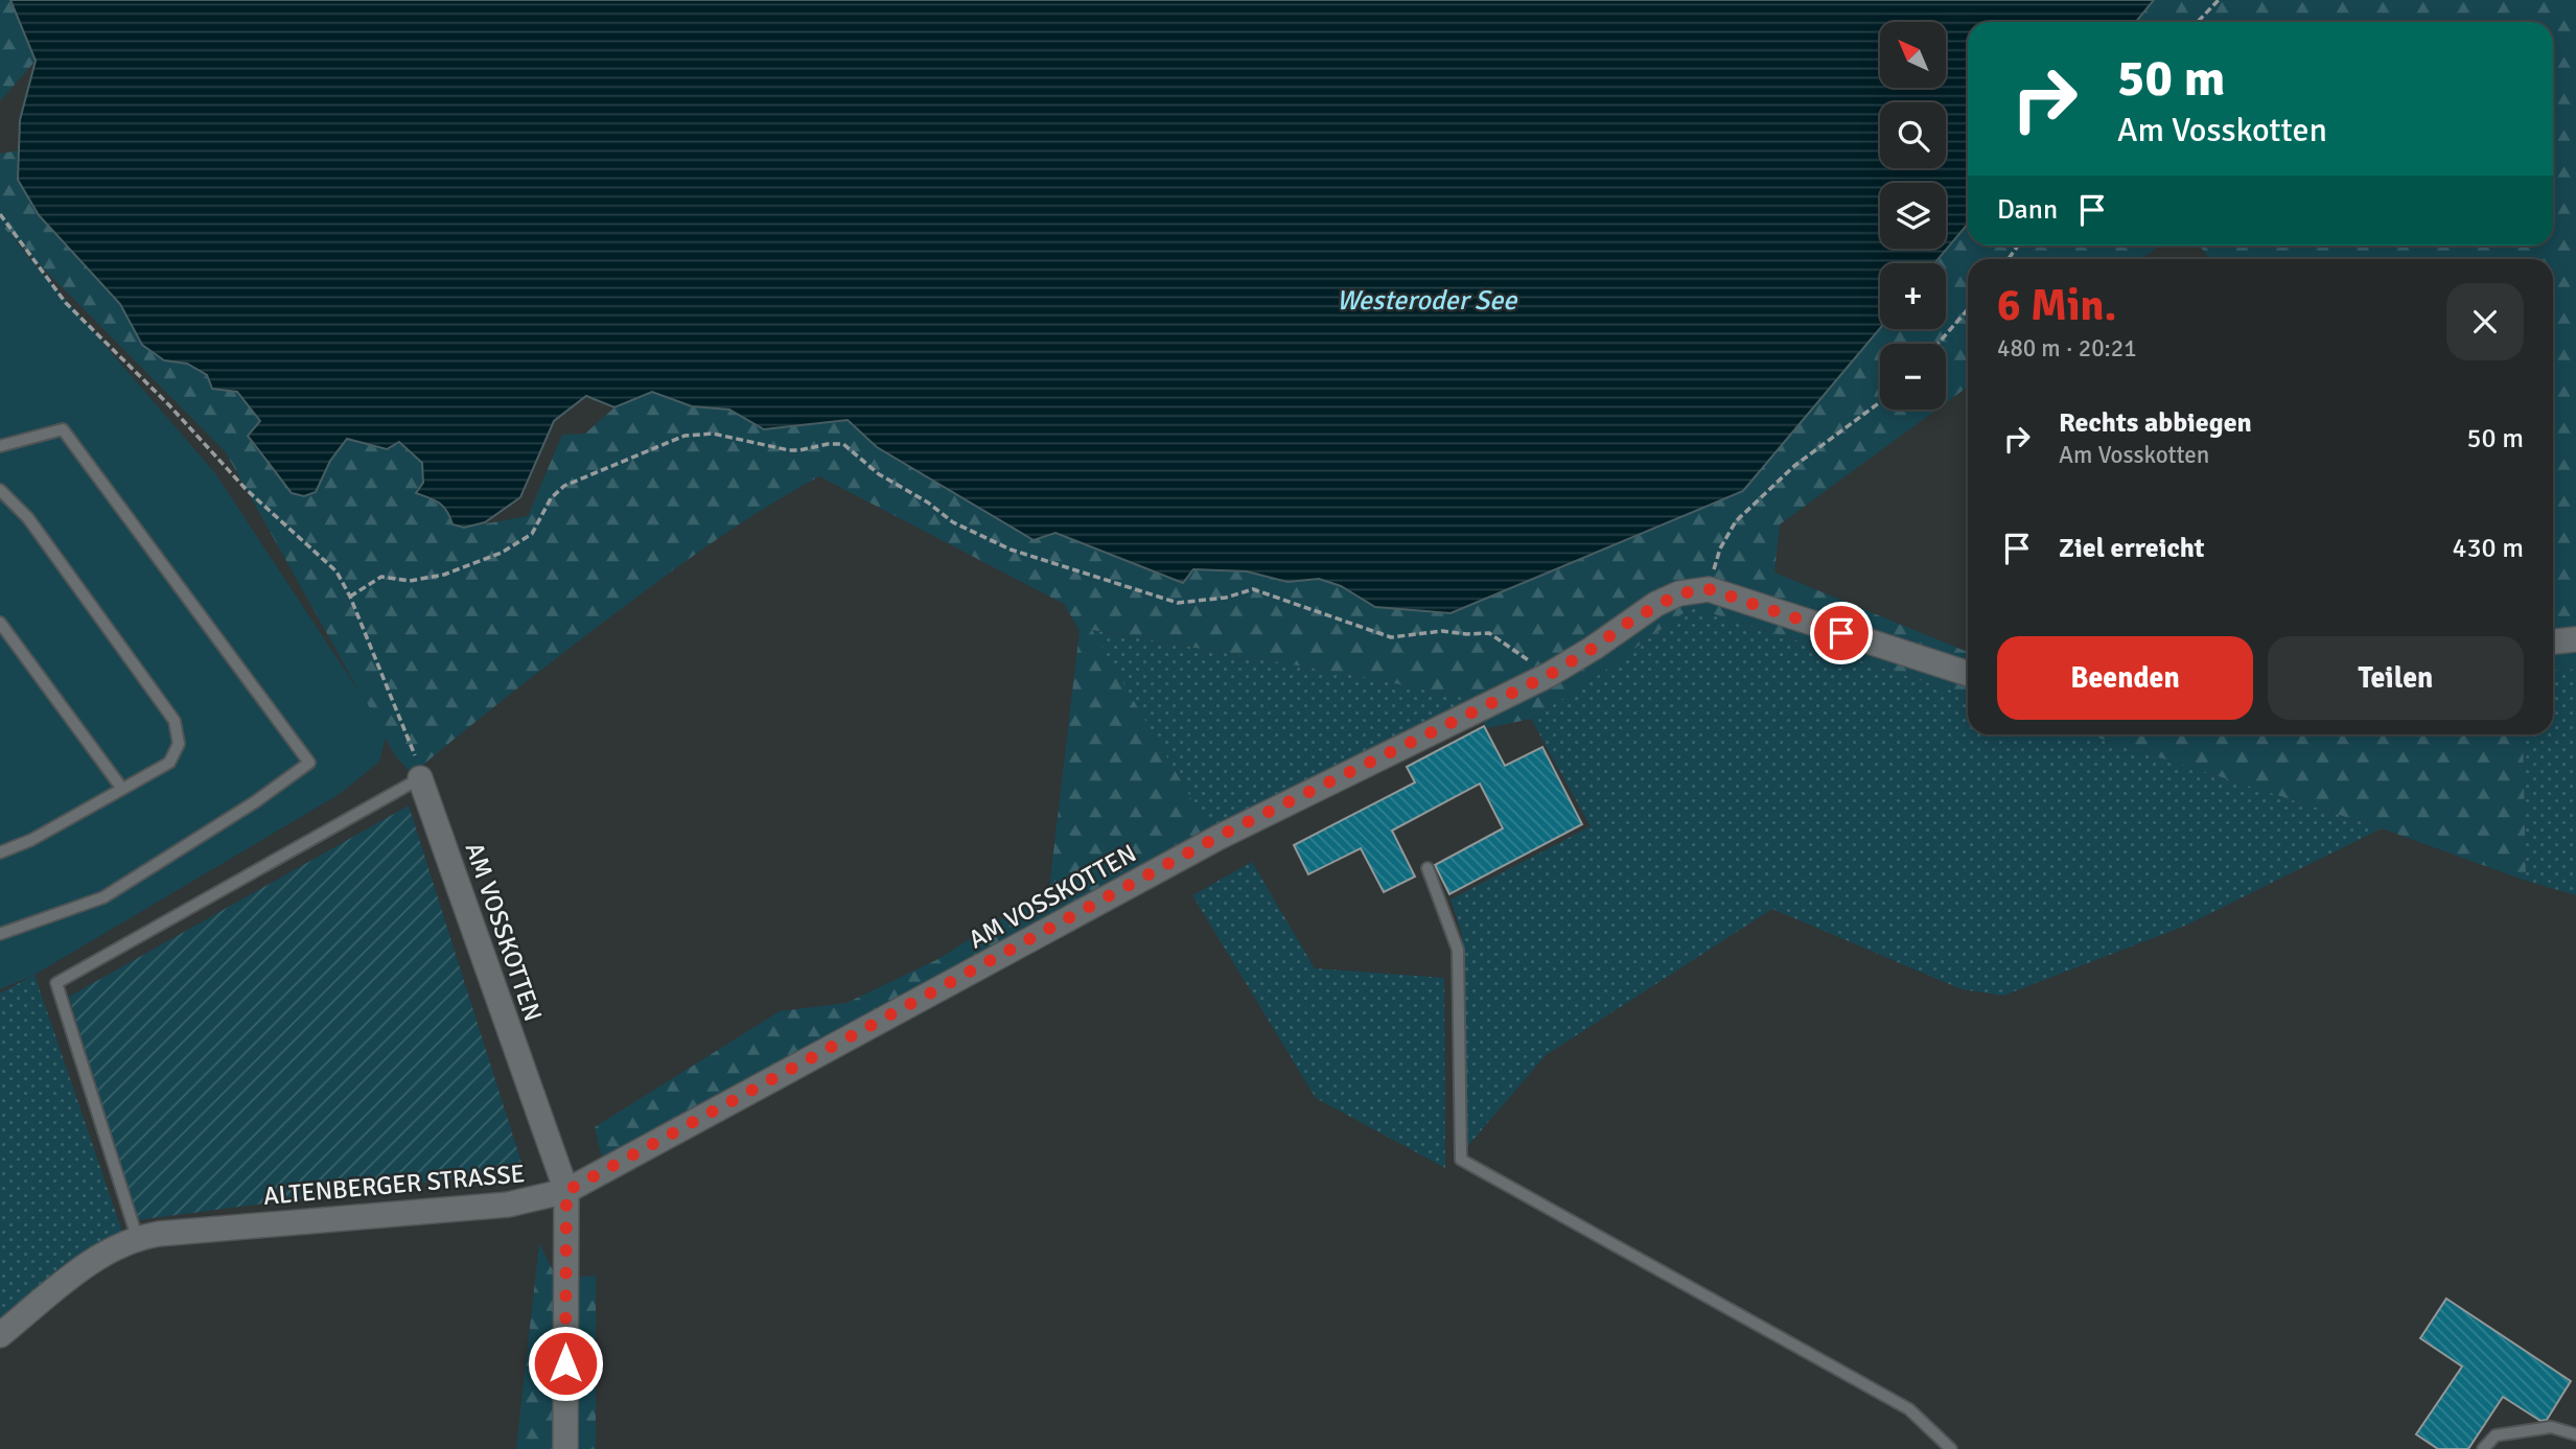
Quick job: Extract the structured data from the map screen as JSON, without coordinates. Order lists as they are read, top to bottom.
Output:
{
  "streets": {
    "street": ["AM VOSSKOTTEN", "ALTENBERGER STRASSE"]
  },
  "crossings": [
    ["AM VOSSKOTTEN", "ALTENBERGER STRASSE"]
  ],
  "water": ["Westeroder See"],
  "north": "top left",
  "page": {
    "map_buttons": ["+", "−"],
    "turn": ["50 m", "Am Vosskotten"],
    "then": "Dann",
    "heading": ["6 Min.", "480 m · 20:21"],
    "list": [
      {
        "name": "Rechts abbiegen",
        "note": "Am Vosskotten",
        "value": "50 m"
      },
      {
        "name": "Ziel erreicht",
        "value": "430 m"
      }
    ],
    "buttons": ["Beenden", "Teilen"]
  }
}
